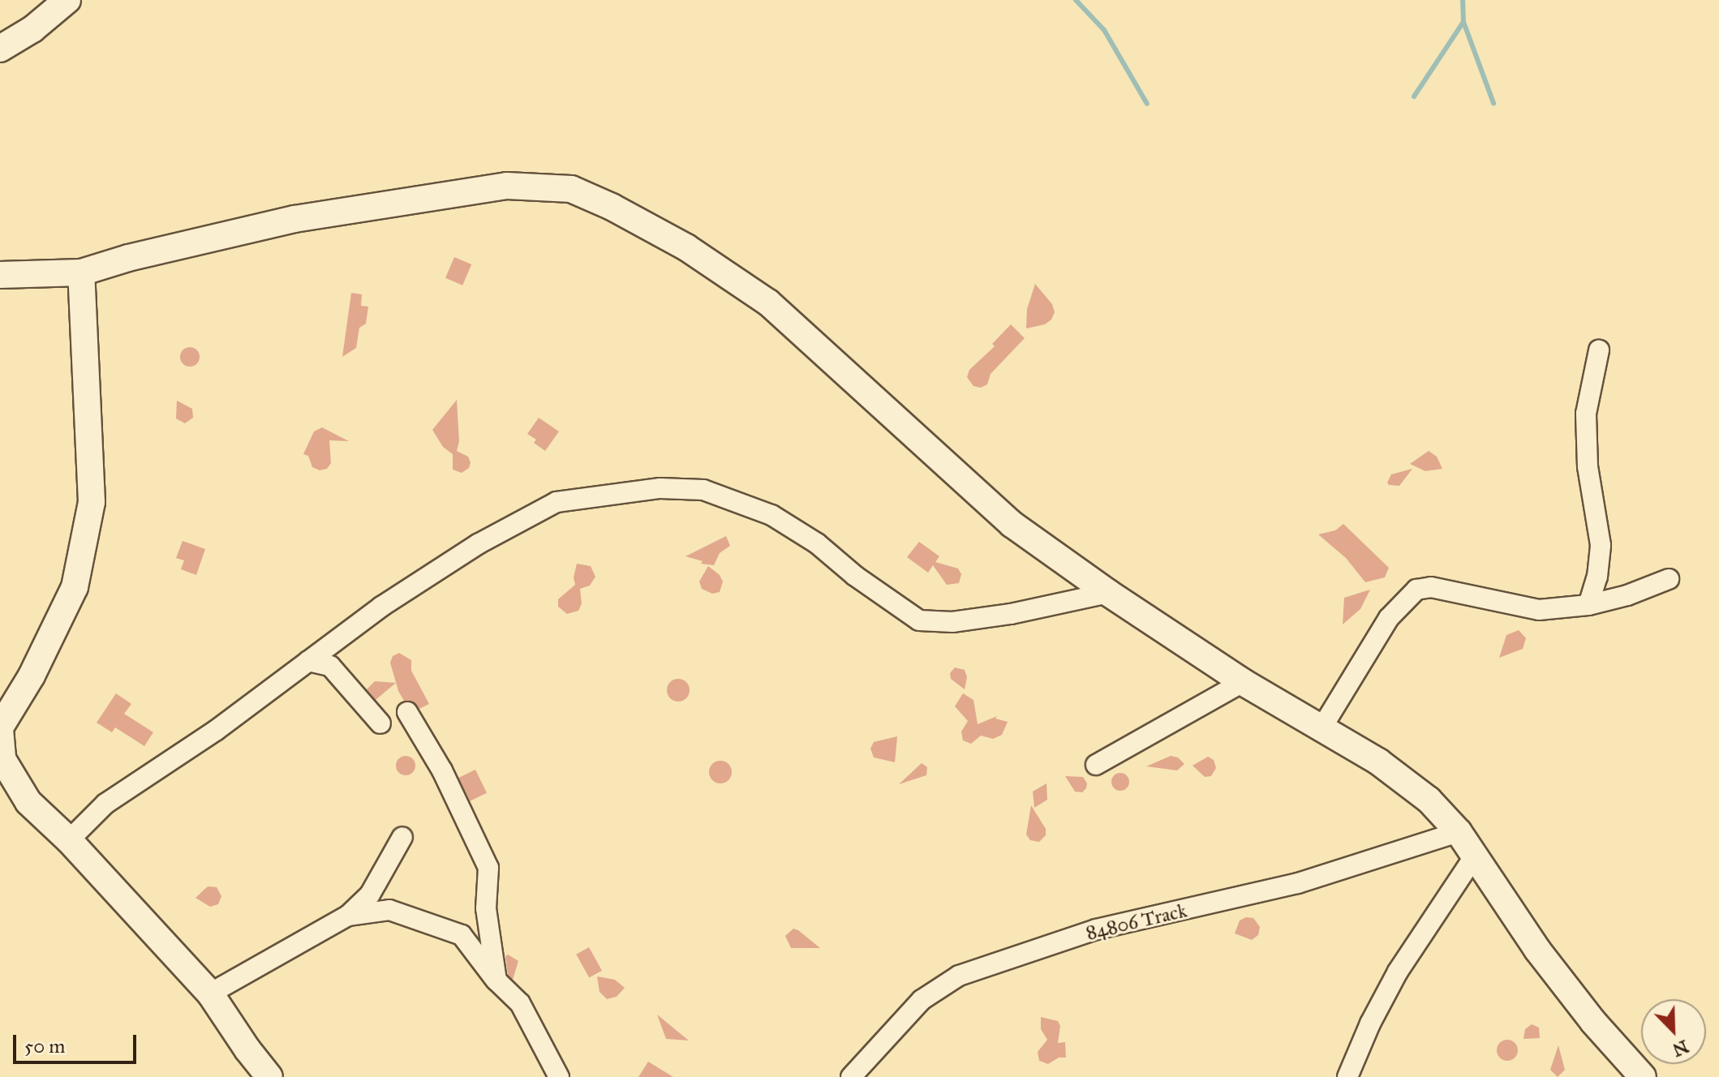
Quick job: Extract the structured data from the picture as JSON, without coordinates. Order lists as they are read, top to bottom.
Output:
{
  "streets": {
    "street": ["84806 Track"]
  },
  "scale_bar": "50 m",
  "north": "bottom right"
}
